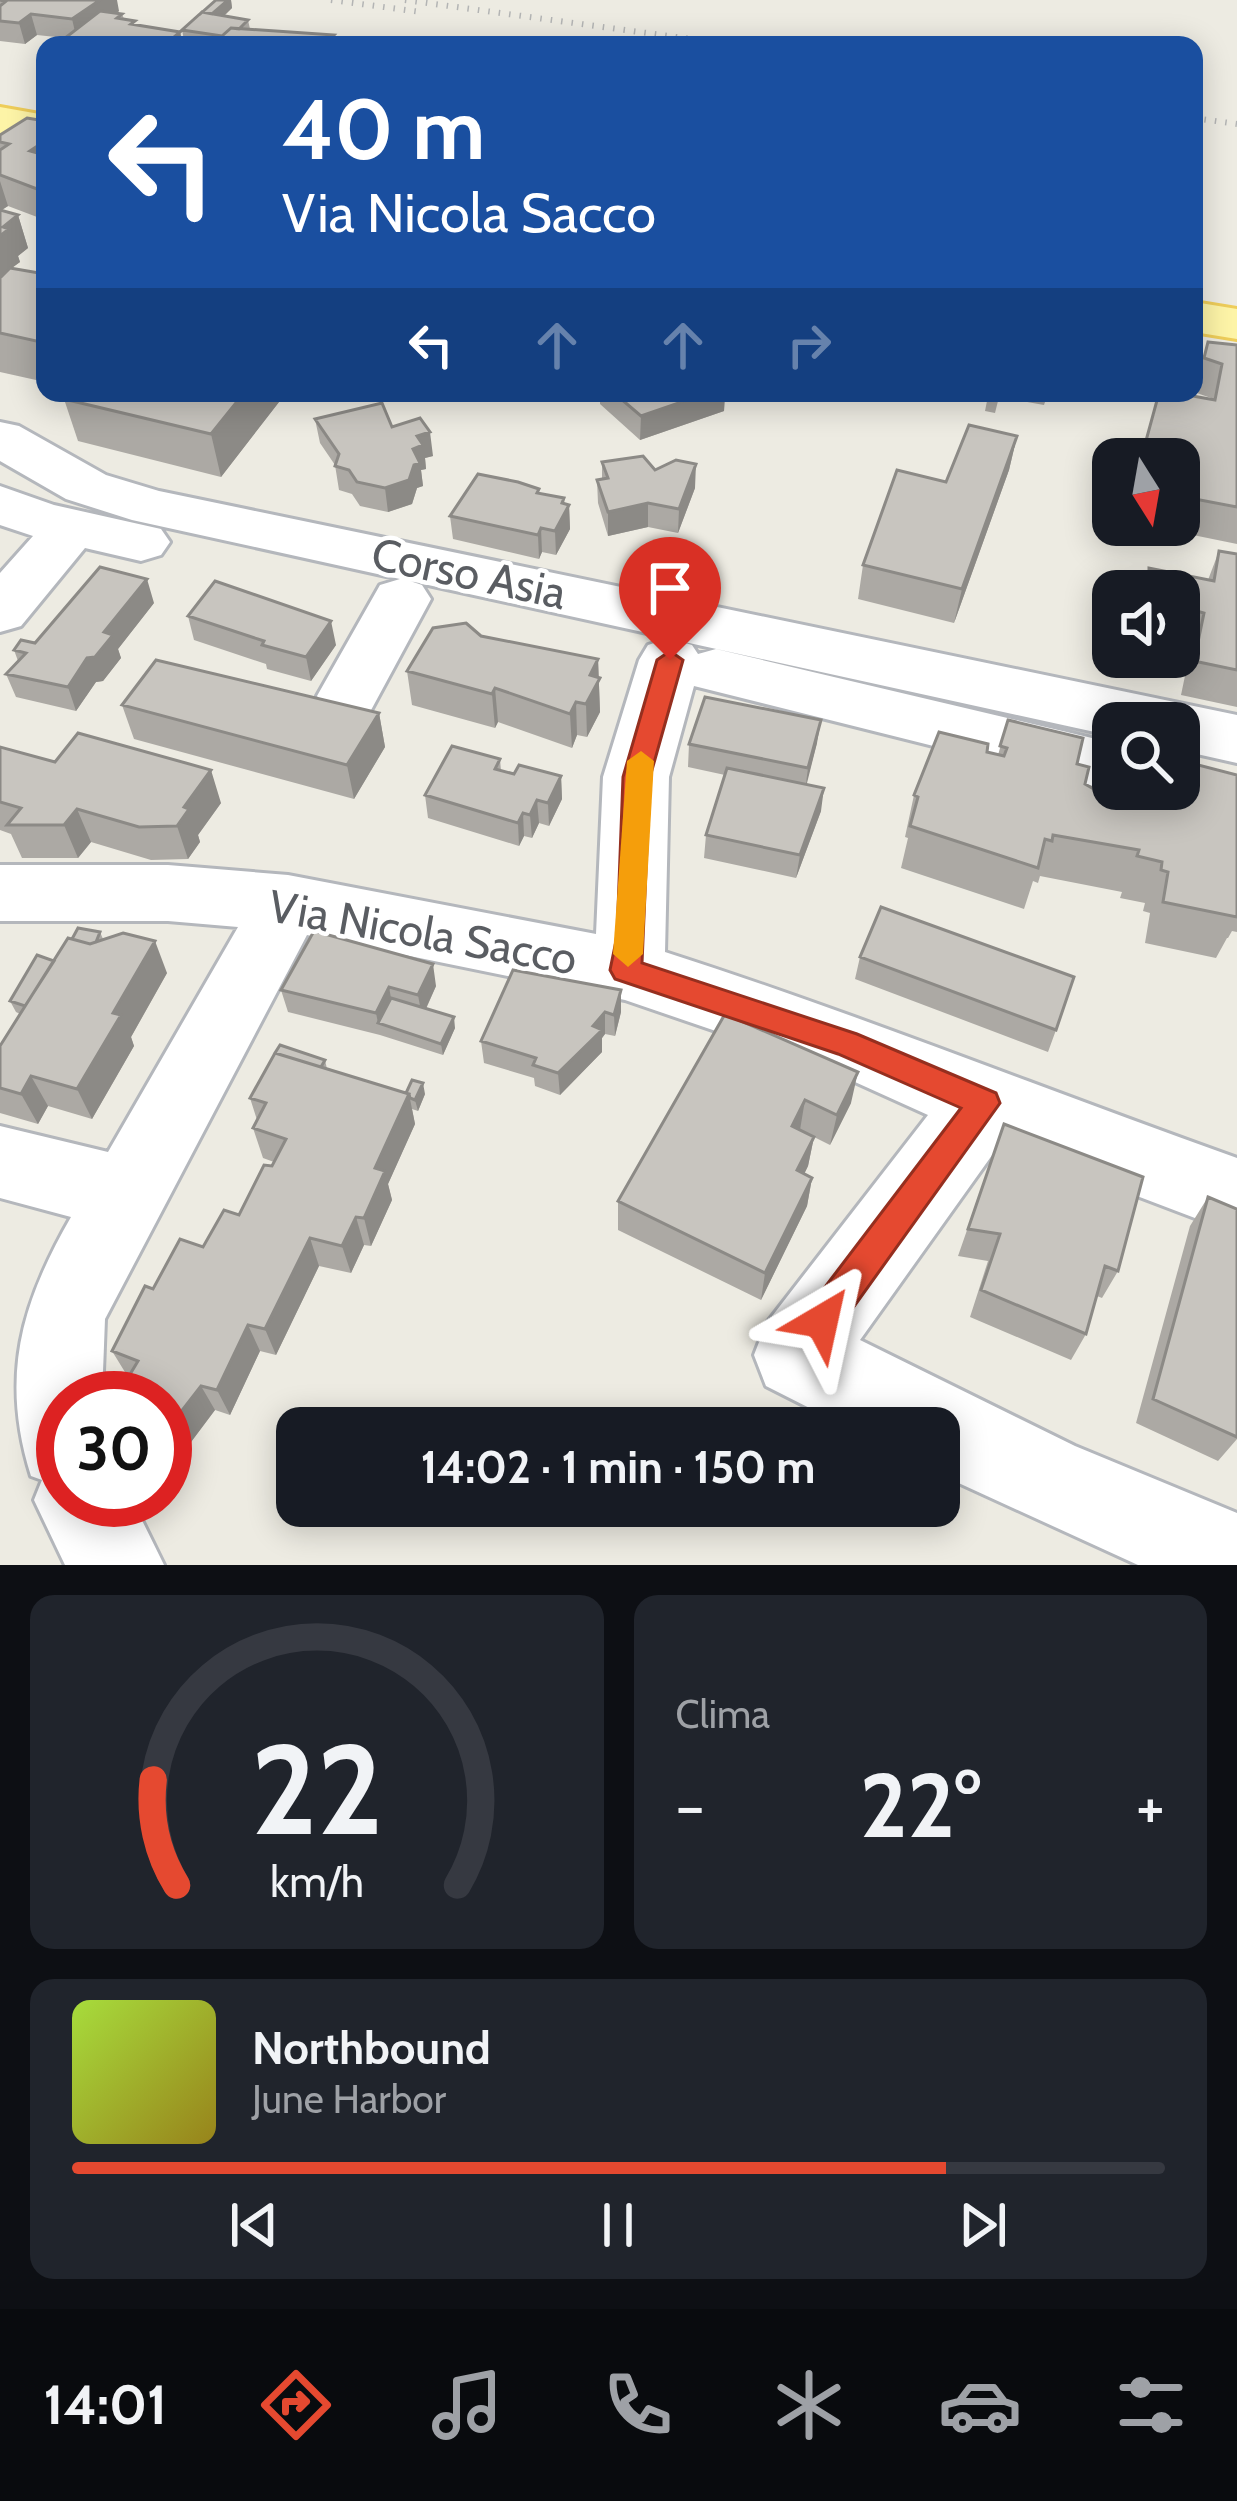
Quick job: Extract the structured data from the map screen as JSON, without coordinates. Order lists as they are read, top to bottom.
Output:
{
  "streets": {
    "street": ["Corso Asia", "Via Nicola Sacco"]
  },
  "north": "bottom",
  "page": {
    "turn": ["40 m", "Via Nicola Sacco"],
    "limit": "30",
    "trip": "14:02 · 1 min · 150 m",
    "tile": "Clima",
    "heat": ["−", "22°", "+"],
    "song": ["Northbound", "June Harbor"],
    "tabs": "14:01",
    "gauge": ["22", "km/h"]
  }
}
